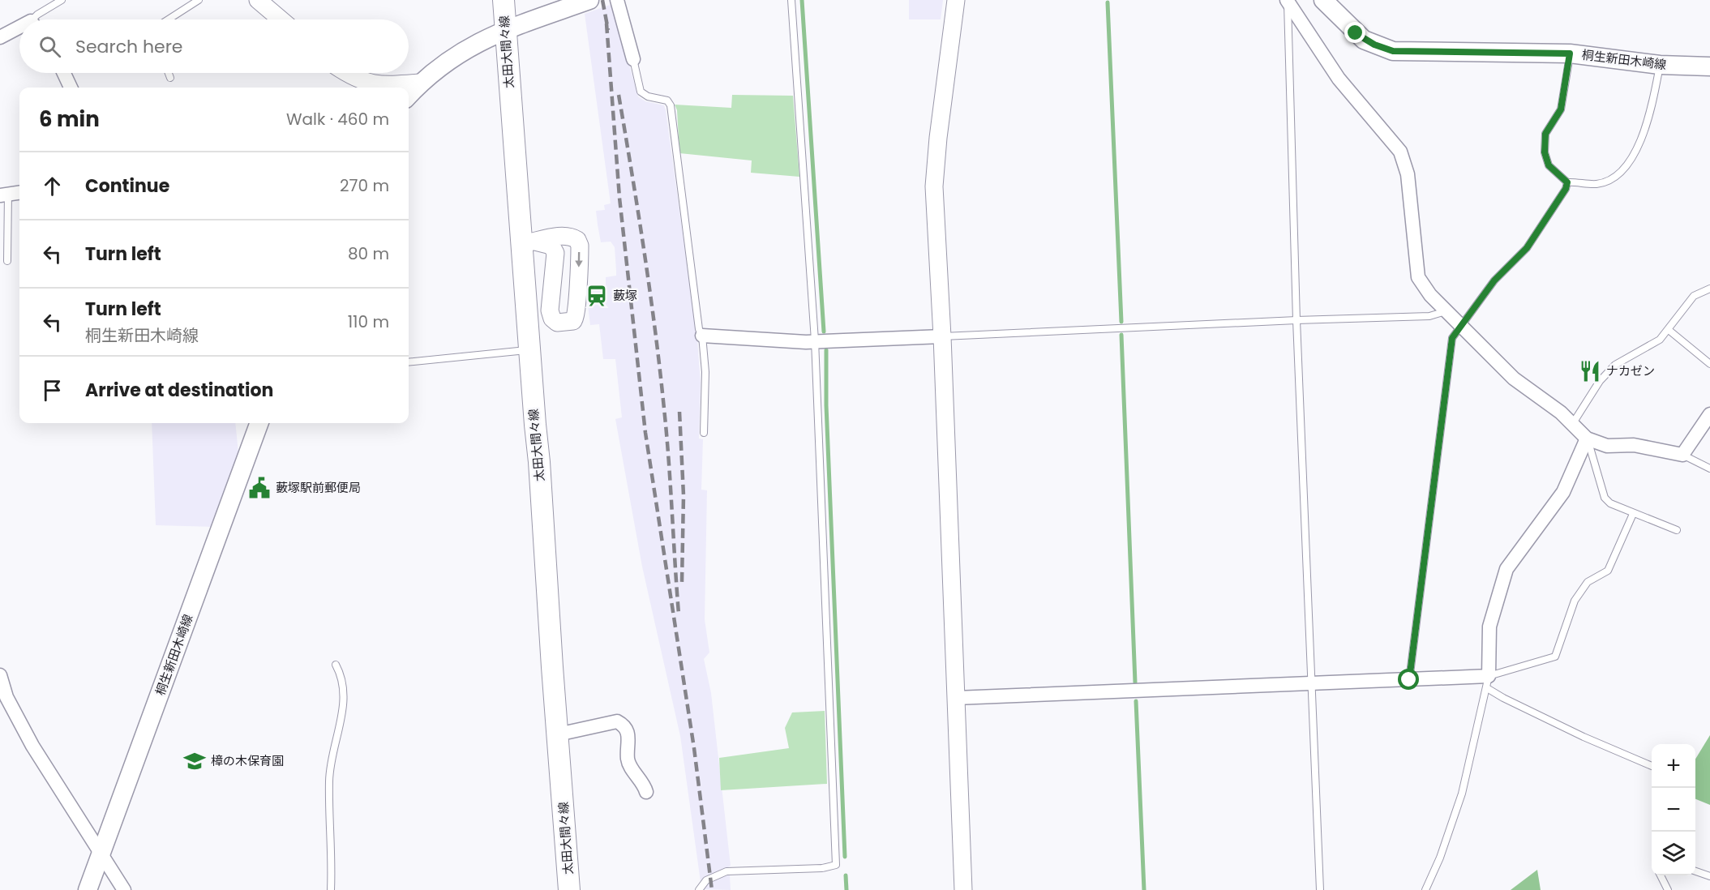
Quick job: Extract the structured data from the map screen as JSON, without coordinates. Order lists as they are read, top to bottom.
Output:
{
  "streets": {
    "main road": ["太田大間々線", "桐生新田木崎線"]
  },
  "places": {
    "station": ["藪塚"],
    "restaurant": ["ナカゼン"],
    "public building": ["藪塚駅前郵便局"],
    "school or university": ["樟の木保育園"]
  },
  "page": {
    "search": "Search here",
    "heading": ["6 min", "Walk · 460 m"],
    "list": [
      ["Continue", "270 m"],
      ["Turn left", "80 m"],
      ["Turn left", "桐生新田木崎線", "110 m"],
      "Arrive at destination"
    ],
    "map_buttons": ["+", "−"]
  }
}
